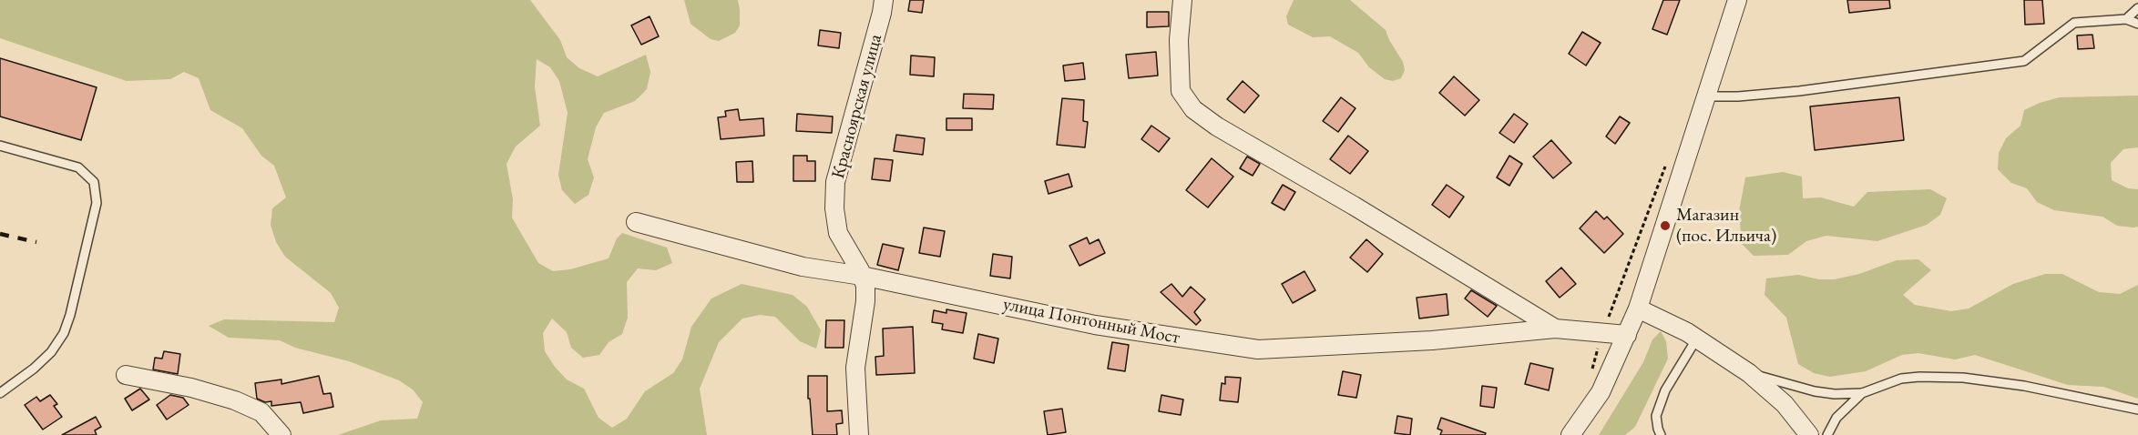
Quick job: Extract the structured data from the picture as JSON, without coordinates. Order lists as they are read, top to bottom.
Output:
{
  "streets": {
    "street": ["Красноярская улица", "улица Понтонный Мост"]
  },
  "crossings": [
    ["Красноярская улица", "улица Понтонный Мост"]
  ],
  "places": ["Магазин (пос. Ильича)"]
}
